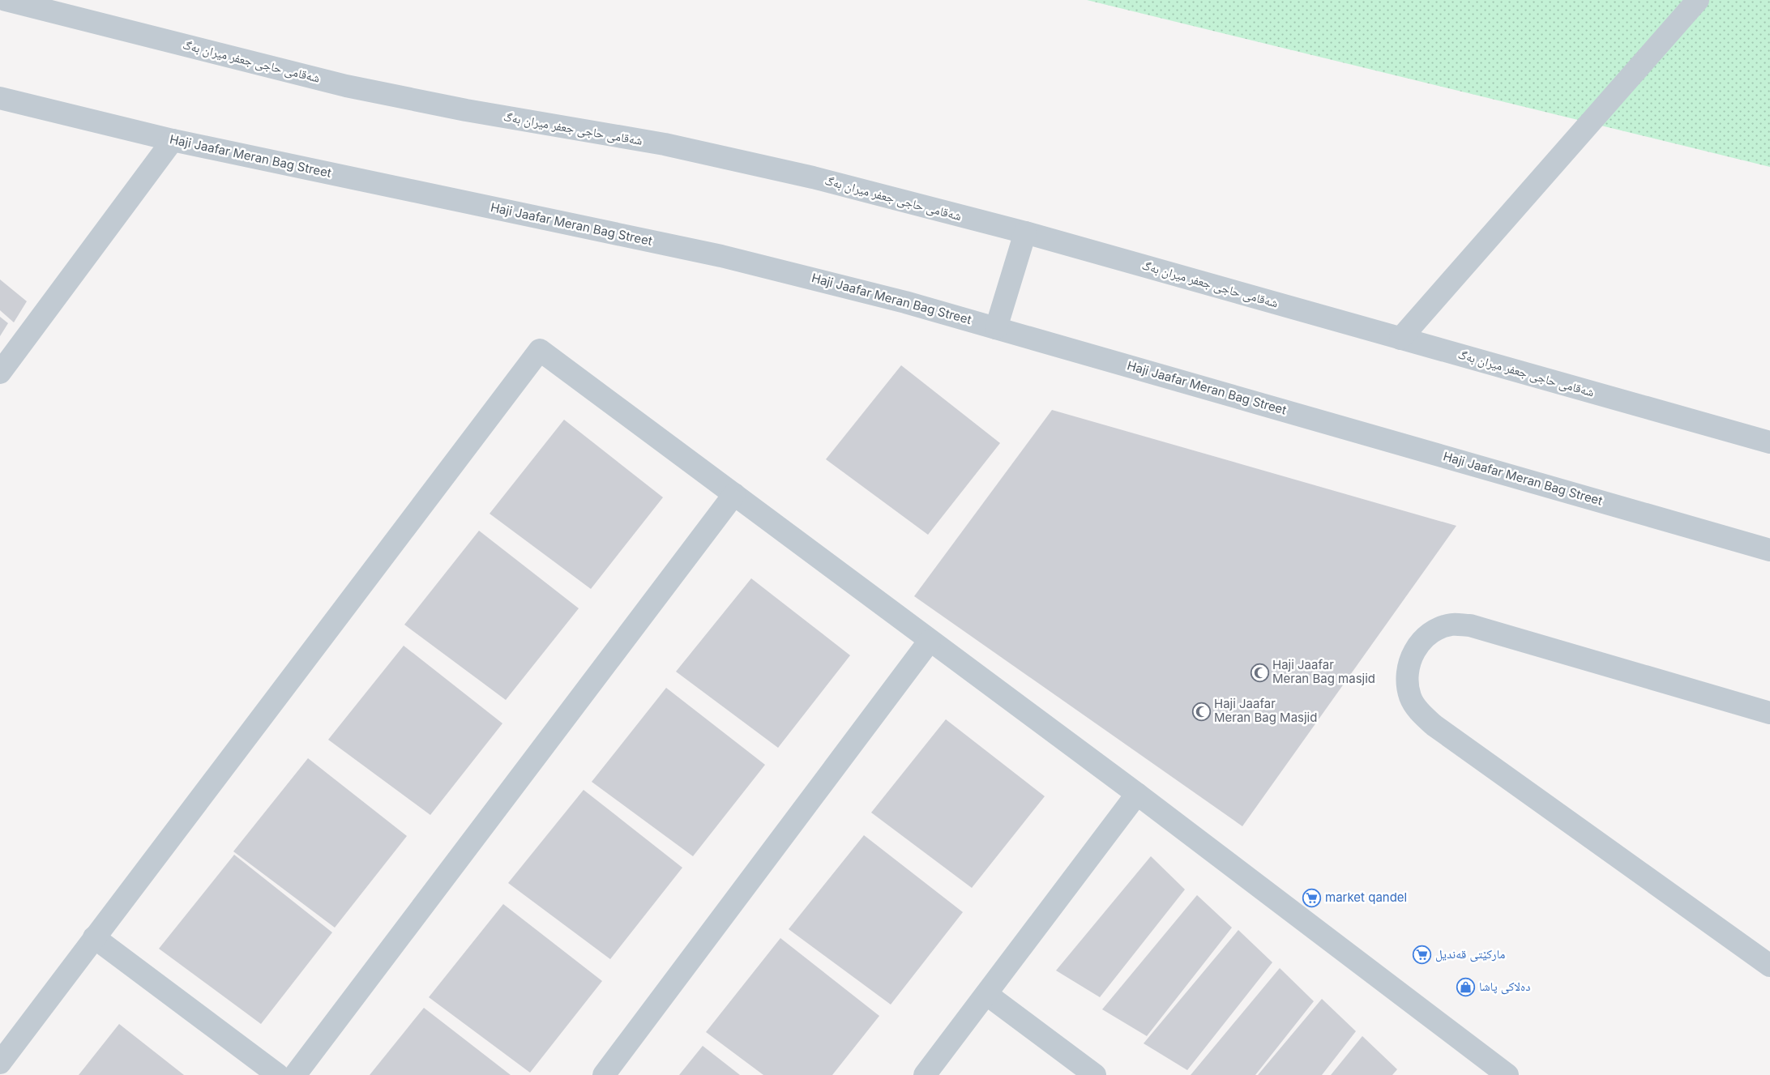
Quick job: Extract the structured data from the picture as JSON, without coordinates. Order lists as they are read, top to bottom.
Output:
{
  "streets": {
    "street": ["شەقامی حاجی جعفر میران بەگ", "Haji Jaafar Meran Bag Street"]
  },
  "places": {
    "mosque": ["Haji Jaafar Meran Bag masjid", "Haji Jaafar Meran Bag Masjid"],
    "supermarket": ["market qandel", "مارکێتی قەندیل"],
    "shop": ["دەلاکی پاشا"]
  }
}
